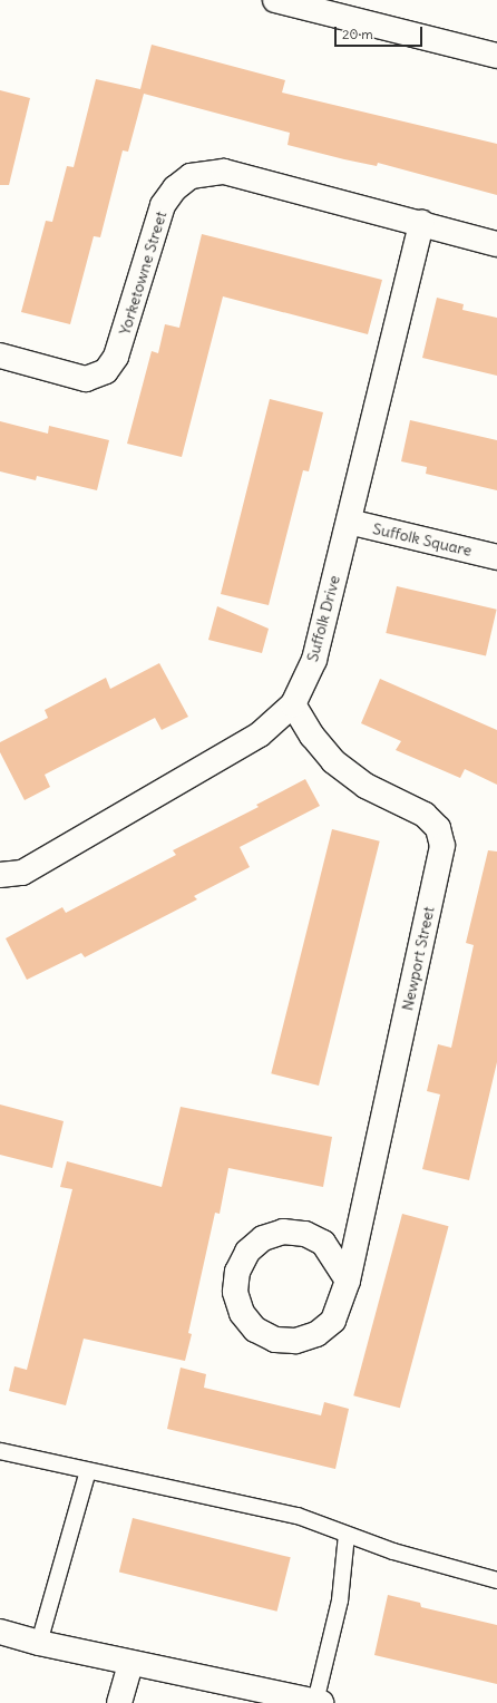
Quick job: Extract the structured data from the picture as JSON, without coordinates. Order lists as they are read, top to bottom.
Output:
{
  "streets": {
    "street": [
      "Yorketowne Street",
      "Suffolk Square",
      "Suffolk Drive",
      "Newport Street"
    ]
  },
  "crossings": [
    ["Yorketowne Street", "Suffolk Drive"],
    ["Suffolk Square", "Suffolk Drive"],
    ["Suffolk Drive", "Newport Street"]
  ],
  "scale_bar": "20 m"
}
